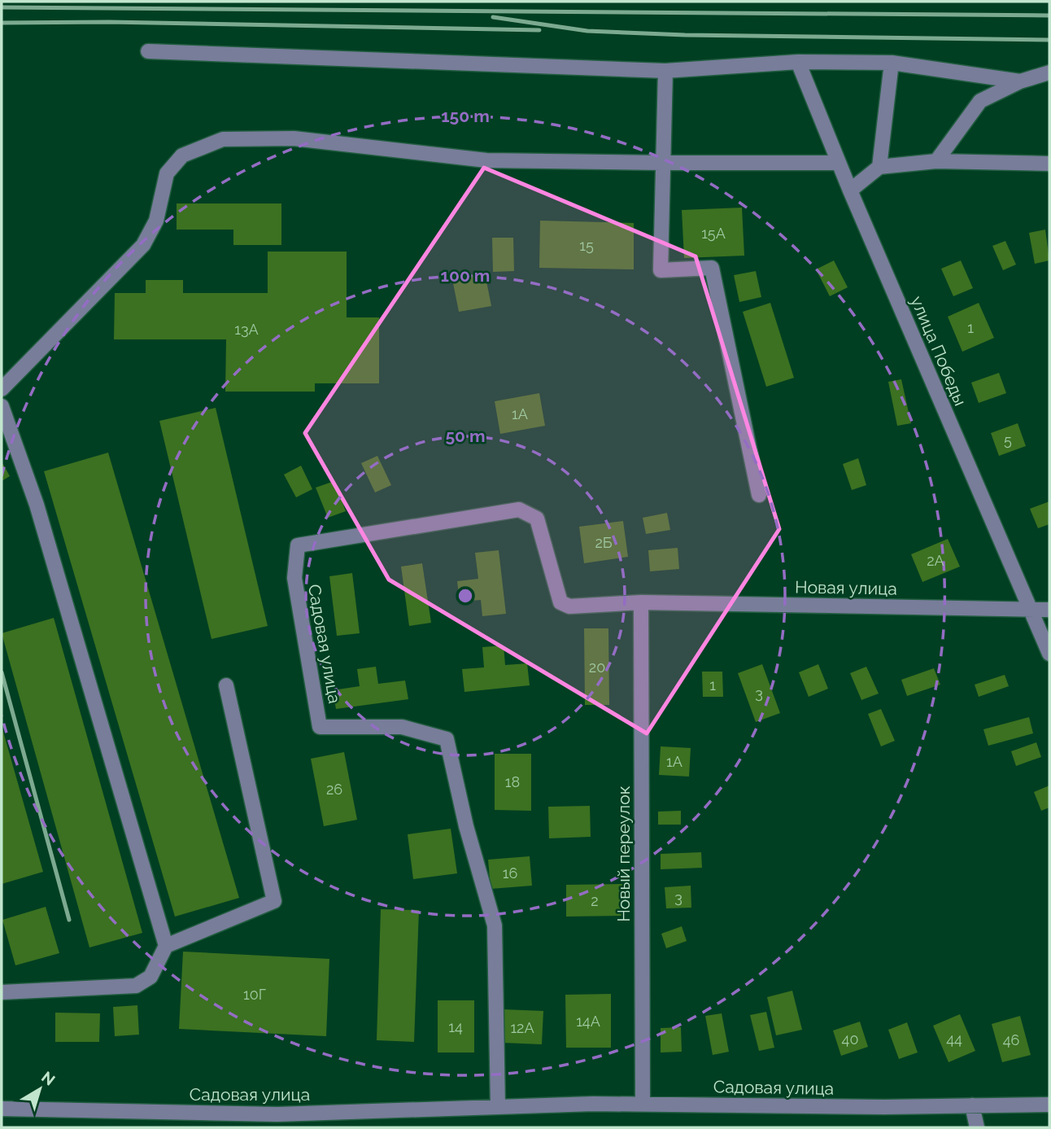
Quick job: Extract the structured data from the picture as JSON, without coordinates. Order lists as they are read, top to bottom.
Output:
{
  "streets": {
    "street": [
      "улица Победы",
      "Новая улица",
      "Садовая улица",
      "Новый переулок"
    ]
  },
  "crossings": [
    ["улица Победы", "Новая улица"],
    ["Новая улица", "Садовая улица"],
    ["Новая улица", "Новый переулок"],
    ["Садовая улица", "Новый переулок"]
  ],
  "house_numbers": [
    "15А",
    "15",
    "1",
    "13А",
    "1А",
    "5",
    "2Б",
    "2А",
    "20",
    "1",
    "3",
    "1А",
    "18",
    "26",
    "16",
    "3",
    "2",
    "10Г",
    "14А",
    "14",
    "12А",
    "40",
    "44",
    "46"
  ],
  "north": "top right",
  "rings": ["150 m", "100 m", "50 m"]
}
